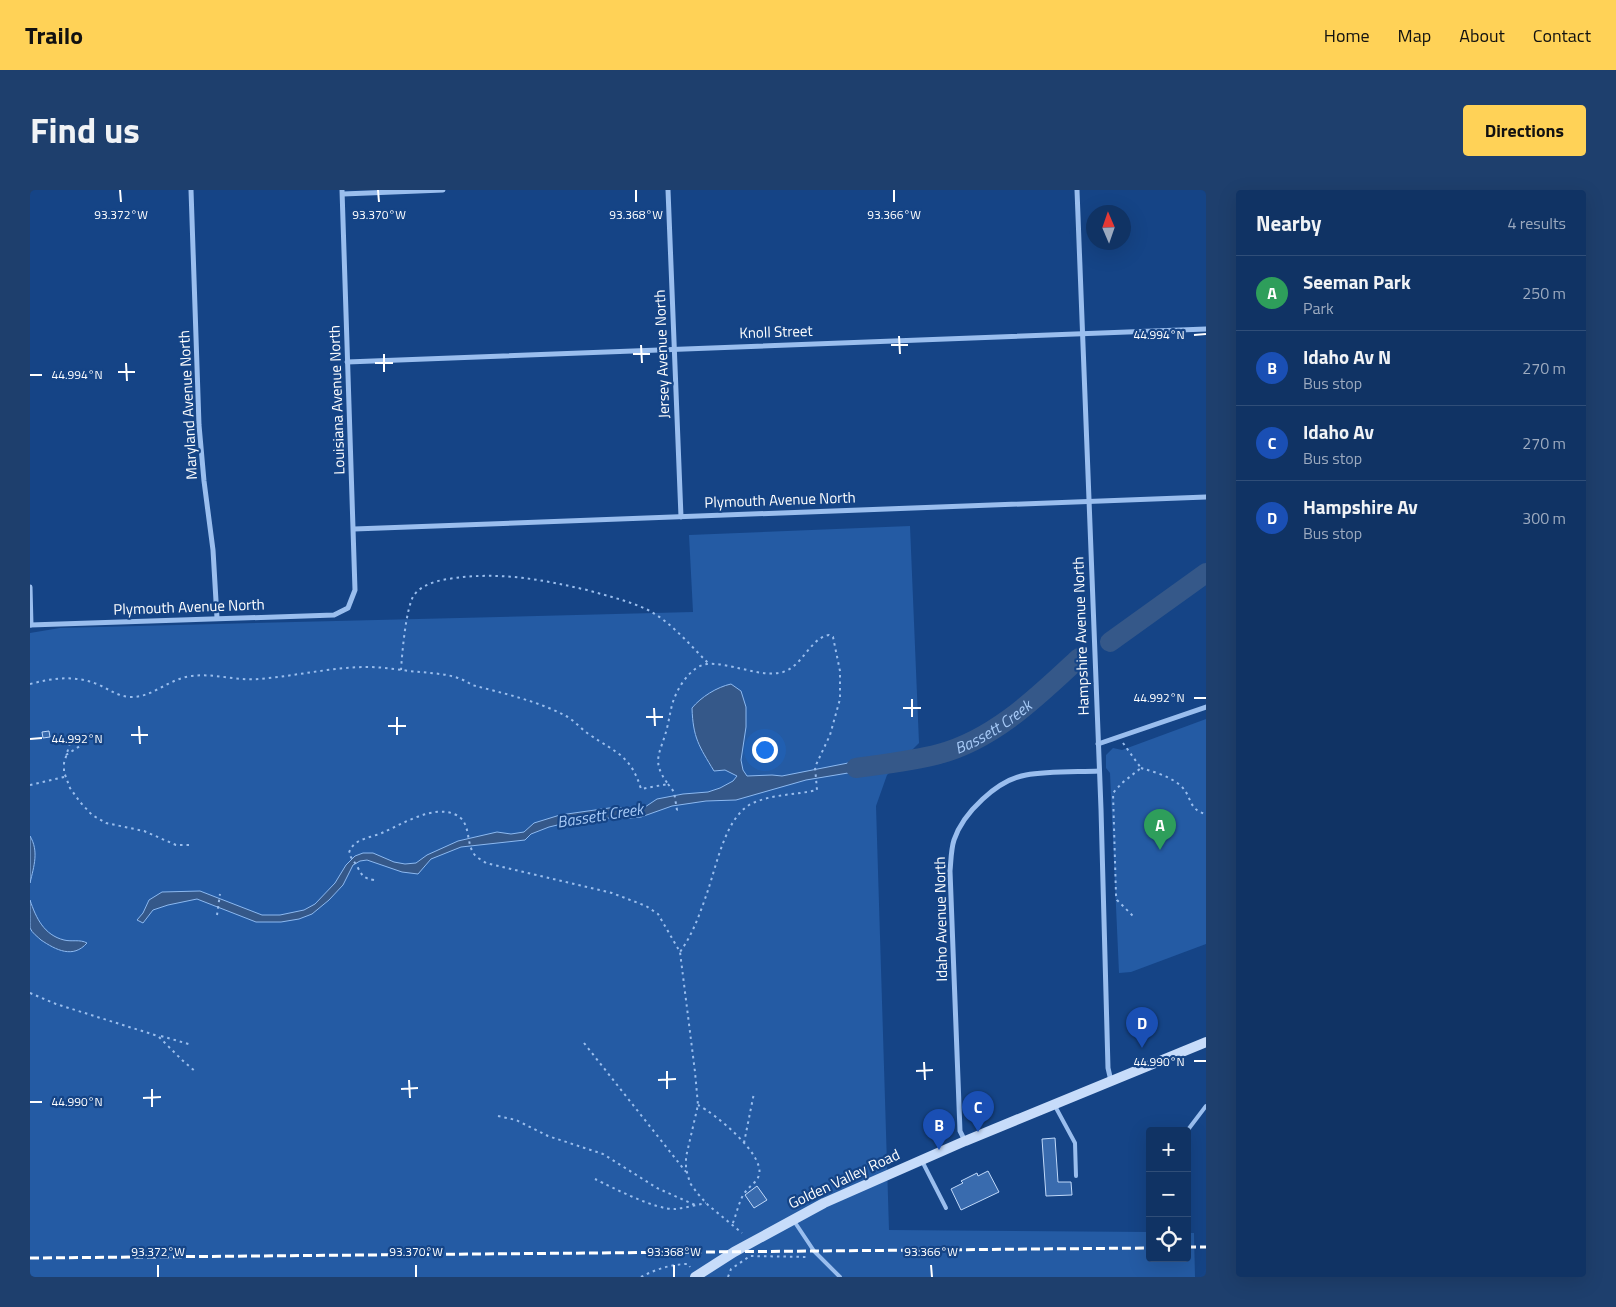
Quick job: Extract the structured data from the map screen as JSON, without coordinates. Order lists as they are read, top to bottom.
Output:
{
  "streets": {
    "street": [
      "Knoll Street",
      "Jersey Avenue North",
      "Louisiana Avenue North",
      "Maryland Avenue North",
      "Plymouth Avenue North",
      "Hampshire Avenue North",
      "Idaho Avenue North",
      "Golden Valley Road"
    ]
  },
  "crossings": [
    ["Knoll Street", "Jersey Avenue North"],
    ["Knoll Street", "Louisiana Avenue North"],
    ["Knoll Street", "Hampshire Avenue North"],
    ["Jersey Avenue North", "Plymouth Avenue North"],
    ["Louisiana Avenue North", "Plymouth Avenue North"],
    ["Maryland Avenue North", "Plymouth Avenue North"],
    ["Plymouth Avenue North", "Hampshire Avenue North"],
    ["Hampshire Avenue North", "Idaho Avenue North"],
    ["Hampshire Avenue North", "Golden Valley Road"],
    ["Idaho Avenue North", "Golden Valley Road"]
  ],
  "water": ["Bassett Creek"],
  "north": "top",
  "page": {
    "header": "Trailo",
    "nav": [
      "Home",
      "Map",
      "About",
      "Contact"
    ],
    "title": "Find us",
    "buttons": "Directions",
    "heading": ["Nearby", "4 results"],
    "list": [
      {
        "mark": "A",
        "name": "Seeman Park",
        "note": "Park",
        "value": "250 m"
      },
      {
        "mark": "B",
        "name": "Idaho Av N",
        "note": "Bus stop",
        "value": "270 m"
      },
      {
        "mark": "C",
        "name": "Idaho Av",
        "note": "Bus stop",
        "value": "270 m"
      },
      {
        "mark": "D",
        "name": "Hampshire Av",
        "note": "Bus stop",
        "value": "300 m"
      }
    ],
    "pins": [
      "A",
      "D",
      "C",
      "B"
    ],
    "map_buttons": ["+", "−"]
  },
  "coordinates": [
    "93.372°W",
    "93.370°W",
    "93.368°W",
    "93.366°W",
    "44.994°N",
    "44.992°N",
    "44.990°N"
  ]
}
